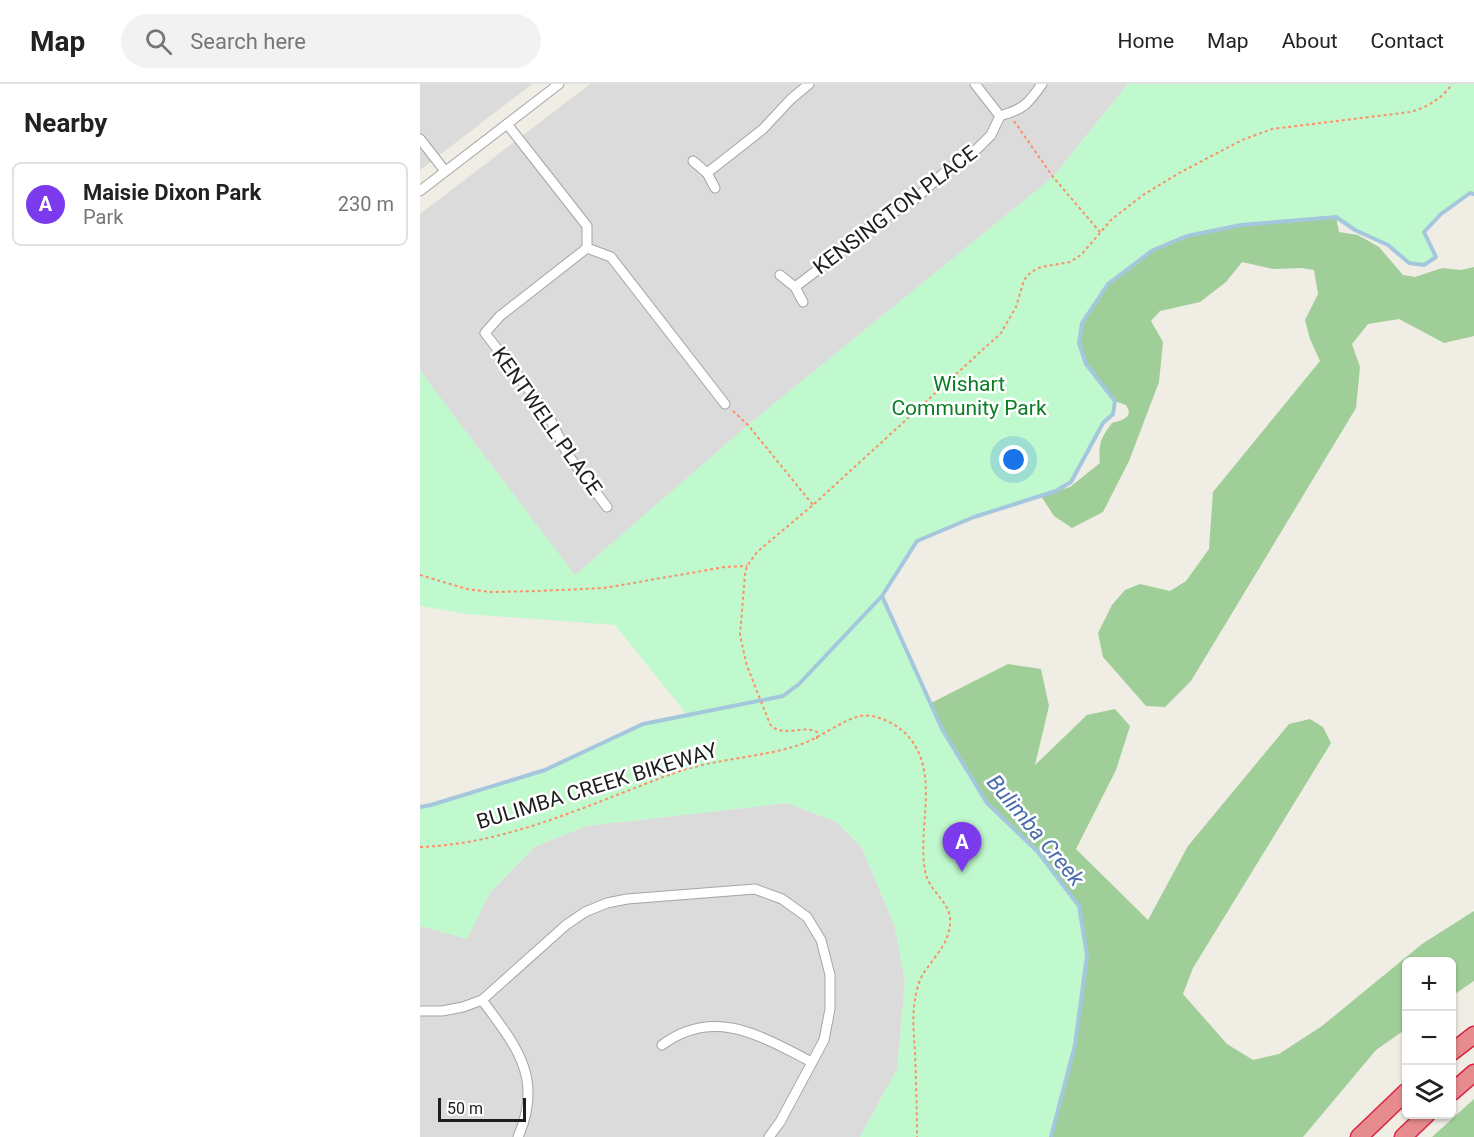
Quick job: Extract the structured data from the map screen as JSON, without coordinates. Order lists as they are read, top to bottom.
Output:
{
  "streets": {
    "street": ["KENSINGTON PLACE", "KENTWELL PLACE"],
    "path": ["BULIMBA CREEK BIKEWAY"]
  },
  "water": ["Bulimba Creek"],
  "parks": ["Wishart Community Park"],
  "scale_bar": "50 m",
  "page": {
    "header": "Map",
    "search": "Search here",
    "nav": [
      "Home",
      "Map",
      "About",
      "Contact"
    ],
    "heading": "Nearby",
    "list": [
      {
        "mark": "A",
        "name": "Maisie Dixon Park",
        "note": "Park",
        "value": "230 m"
      }
    ],
    "pins": "A",
    "map_buttons": ["+", "−"],
    "scale": "50 m"
  }
}
